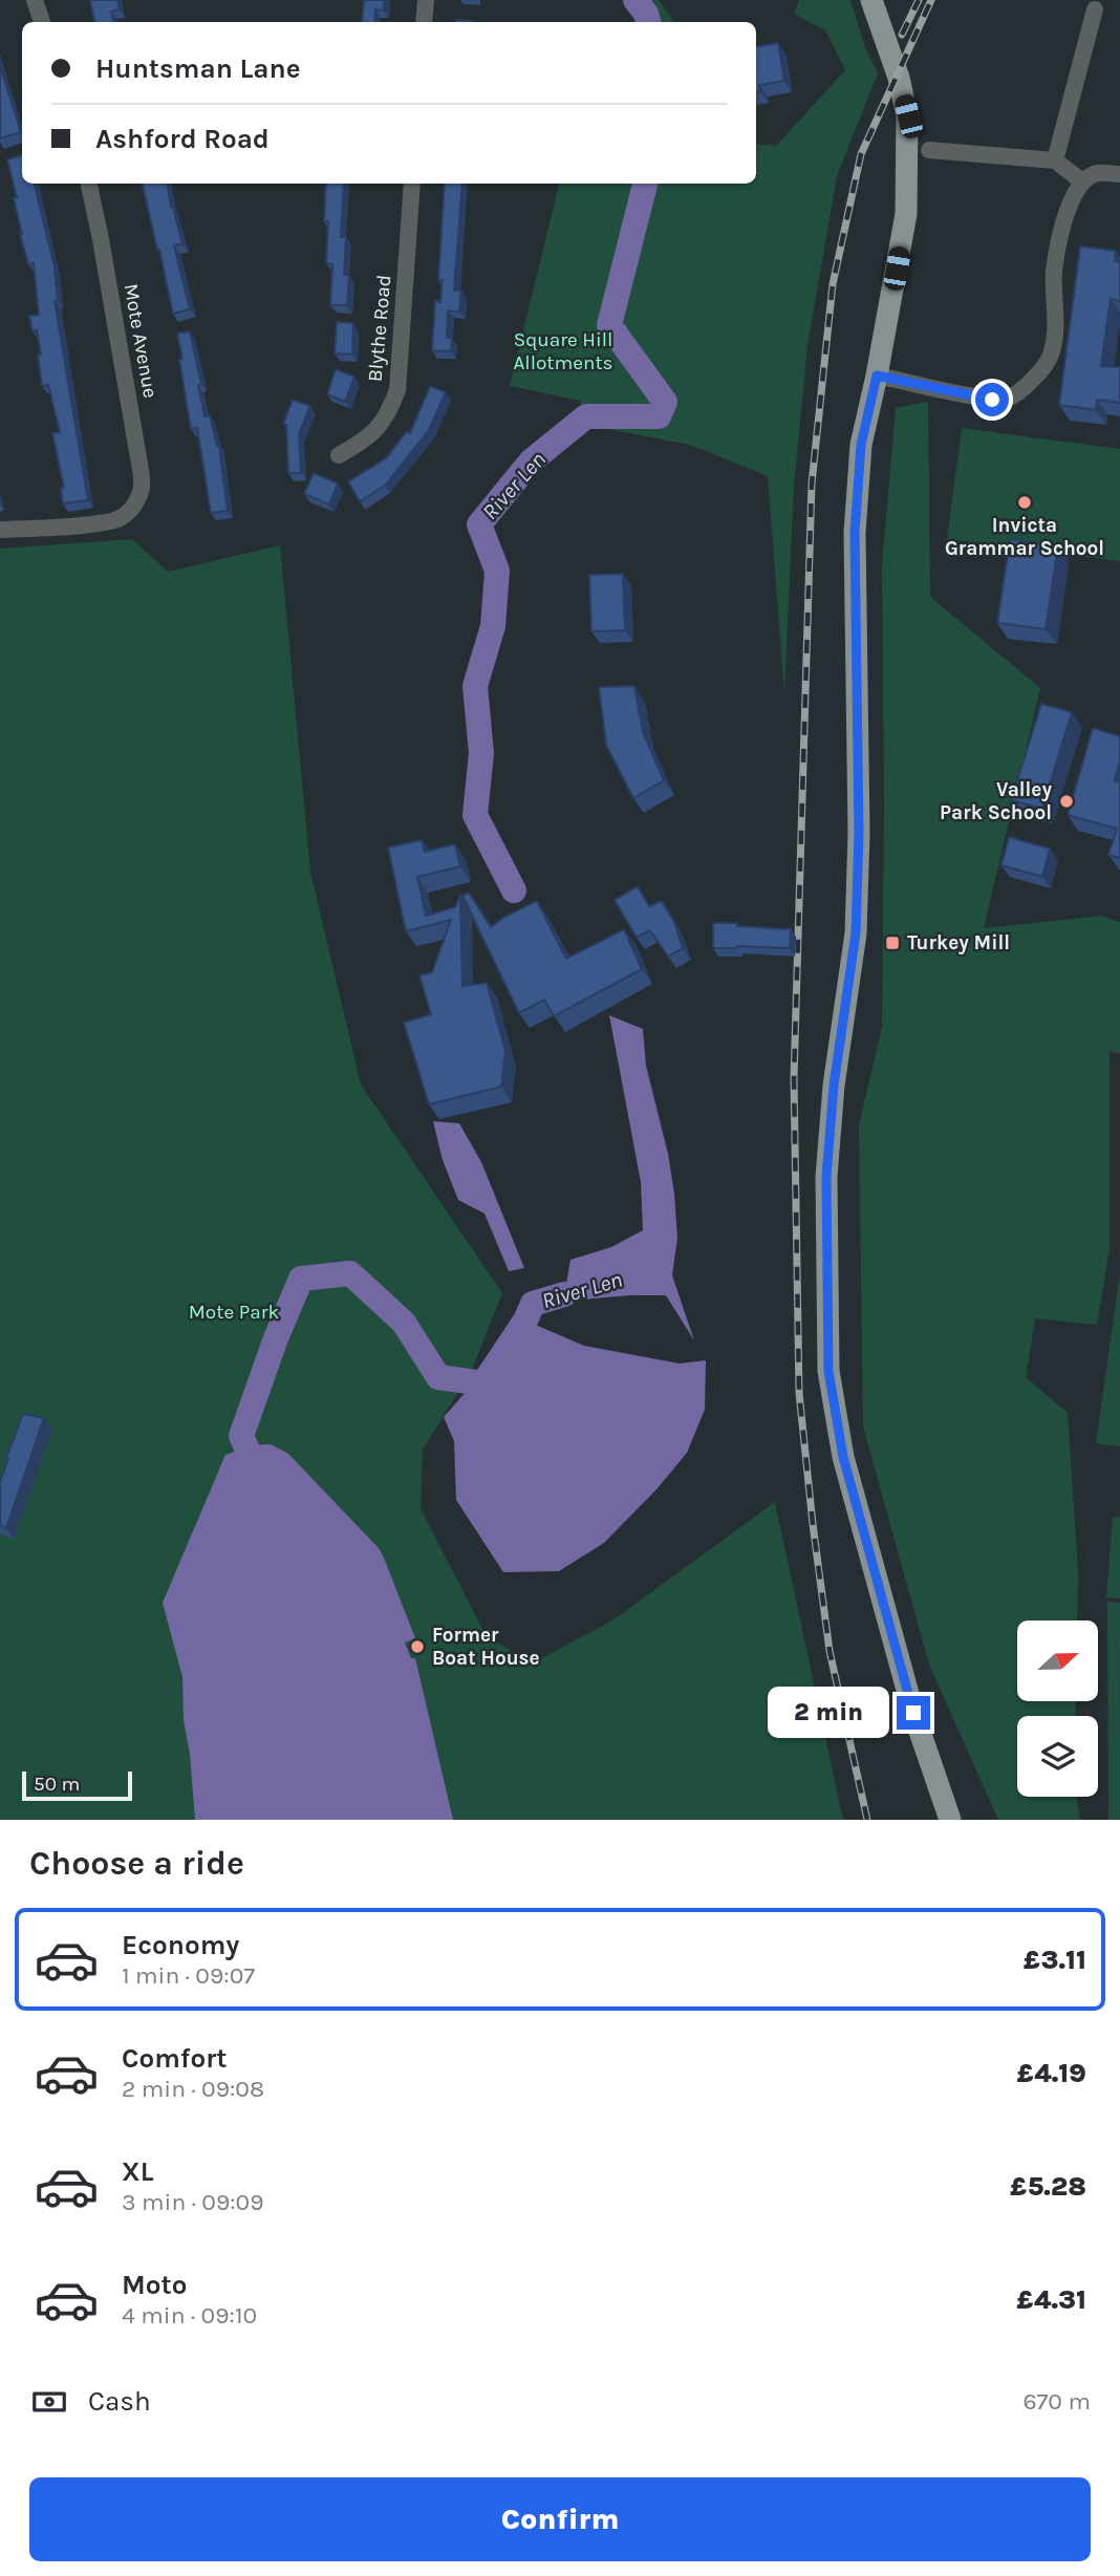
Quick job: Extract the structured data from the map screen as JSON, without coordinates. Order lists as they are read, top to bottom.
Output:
{
  "streets": {
    "street": ["Blythe Road", "Mote Avenue"]
  },
  "water": ["River Len"],
  "parks": ["Square Hill Allotments", "Mote Park"],
  "places": {
    "other": ["Invicta Grammar School", "Valley Park School", "Former Boat House"],
    "transit": ["Turkey Mill"]
  },
  "scale_bar": "50 m",
  "north": "right",
  "page": {
    "banner": ["Huntsman Lane", "Ashford Road"],
    "bubble": "2 min",
    "scale": "50 m",
    "heading": "Choose a ride",
    "list": [
      {
        "name": "Economy",
        "note": "1 min · 09:07",
        "value": "£3.11"
      },
      {
        "name": "Comfort",
        "note": "2 min · 09:08",
        "value": "£4.19"
      },
      {
        "name": "XL",
        "note": "3 min · 09:09",
        "value": "£5.28"
      },
      {
        "name": "Moto",
        "note": "4 min · 09:10",
        "value": "£4.31"
      }
    ],
    "pay": ["Cash", "670 m"],
    "buttons": "Confirm"
  }
}
